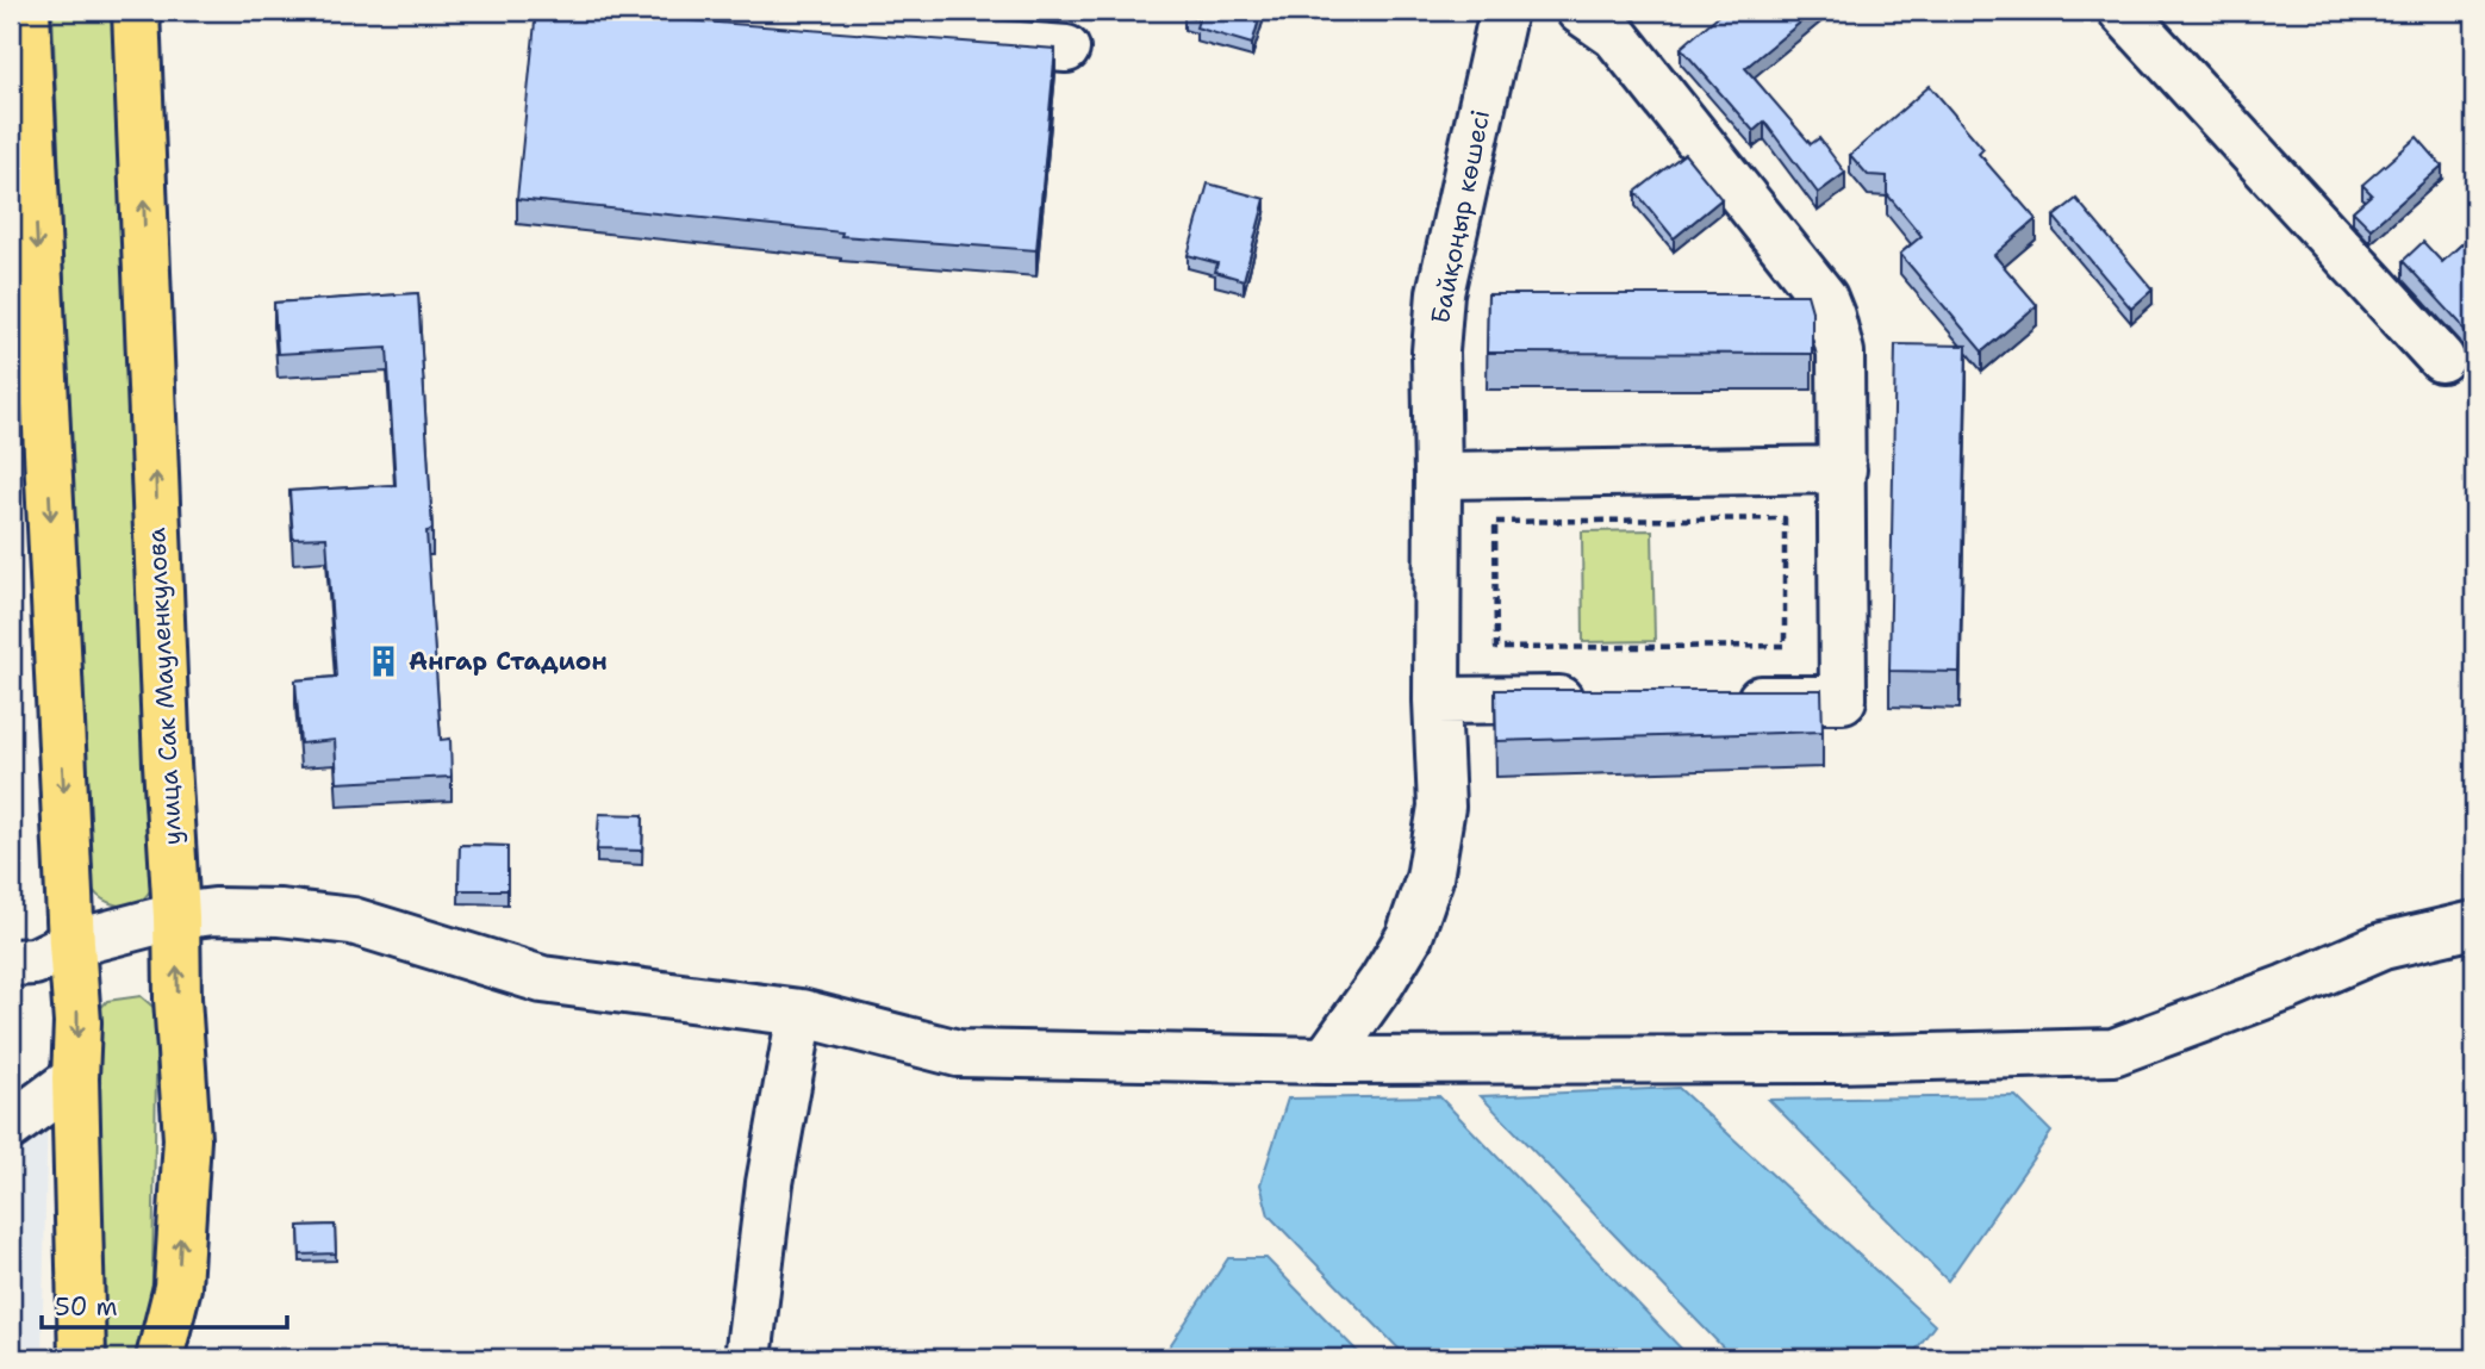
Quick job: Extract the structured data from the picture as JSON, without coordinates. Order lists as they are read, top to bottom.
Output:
{
  "streets": {
    "main road": ["улица Сак Мауленкулова"],
    "street": ["Байқоңыр көшесі"]
  },
  "places": {
    "building": ["Ангар Стадион"]
  },
  "scale_bar": "50 m"
}
